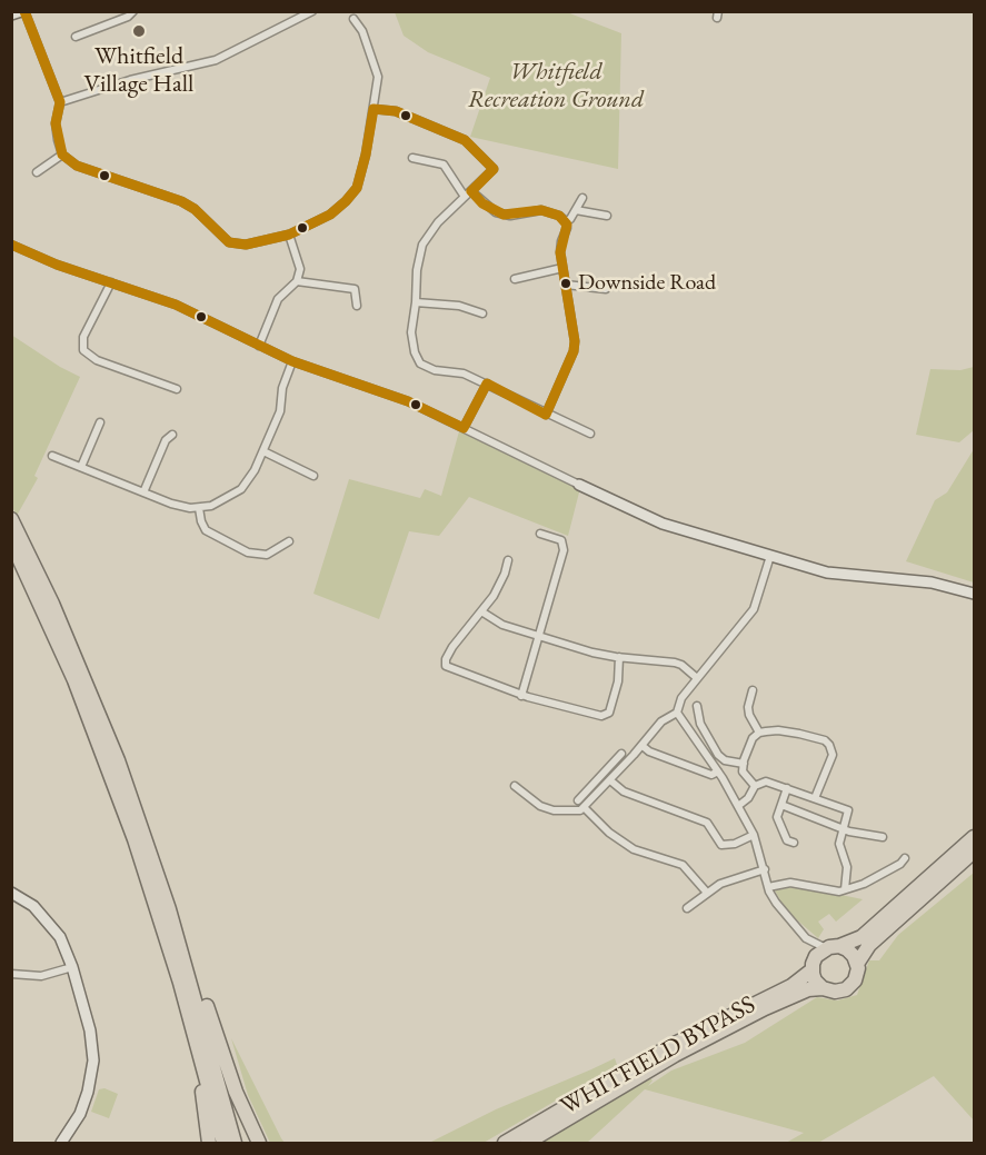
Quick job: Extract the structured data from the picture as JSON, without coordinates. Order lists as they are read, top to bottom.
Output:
{
  "streets": {
    "highway": ["WHITFIELD BYPASS"]
  },
  "parks": ["Whitfield Recreation Ground"],
  "places": ["Whitfield Village Hall", "Downside Road"]
}
